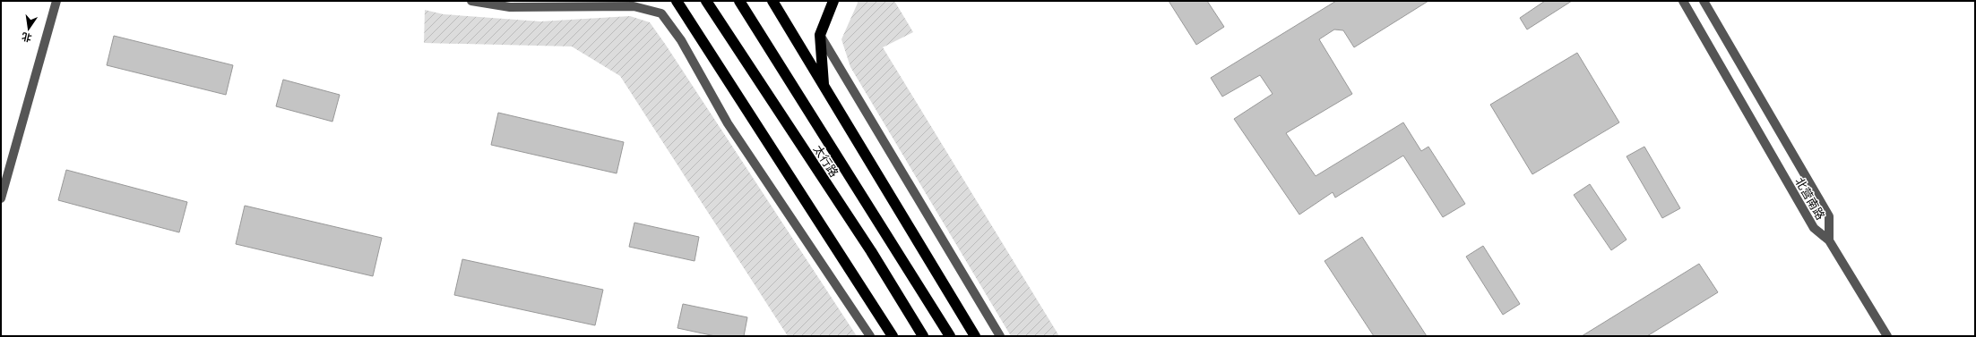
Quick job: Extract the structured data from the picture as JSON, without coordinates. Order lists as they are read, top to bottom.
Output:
{
  "streets": {
    "highway": ["太行路"],
    "street": ["北营南路"]
  },
  "north": "bottom"
}
